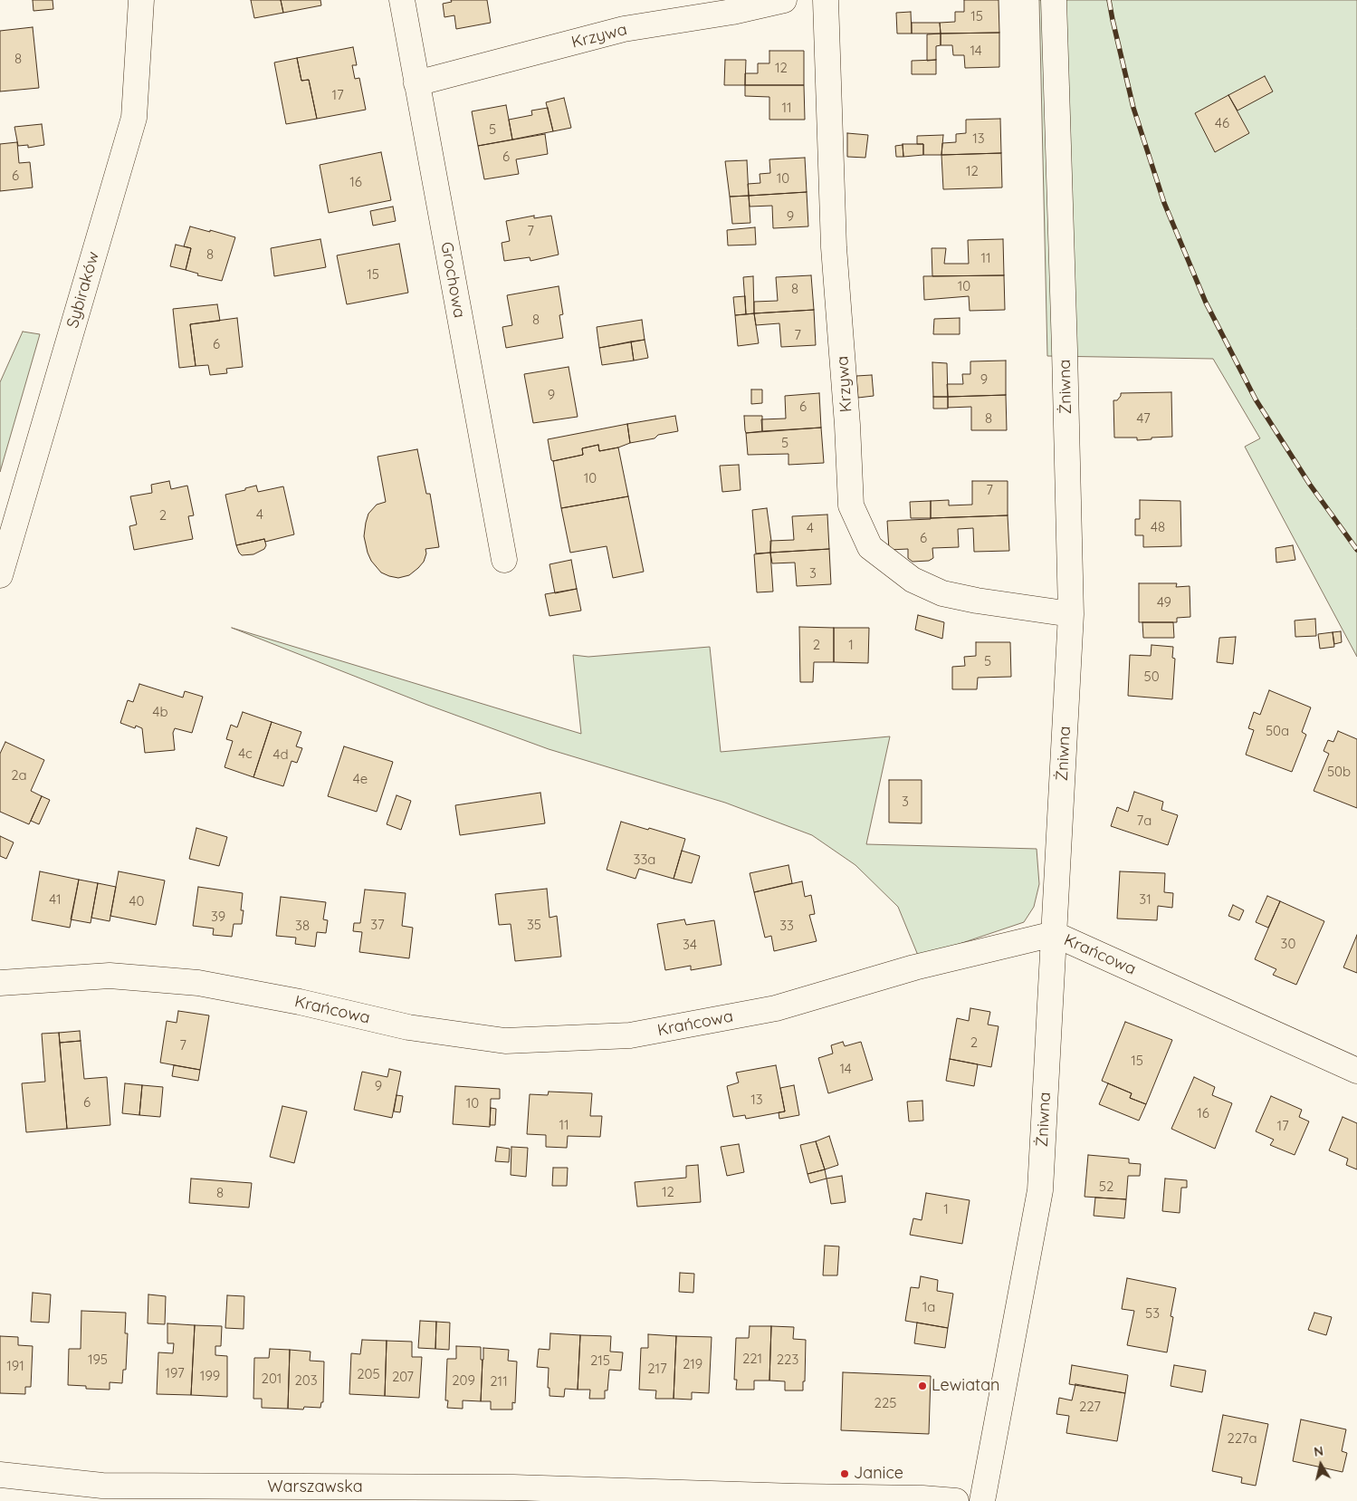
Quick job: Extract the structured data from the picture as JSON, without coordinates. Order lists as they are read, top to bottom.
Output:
{
  "streets": {
    "street": [
      "Krzywa",
      "Grochowa",
      "Sybiraków",
      "Żniwna",
      "Krańcowa",
      "Warszawska"
    ]
  },
  "crossings": [
    ["Krzywa", "Grochowa"],
    ["Krzywa", "Żniwna"],
    ["Żniwna", "Krańcowa"]
  ],
  "places": ["Lewiatan", "Janice"],
  "house_numbers": [
    "15",
    "14",
    "8",
    "12",
    "17",
    "11",
    "46",
    "5",
    "13",
    "6",
    "12",
    "6",
    "10",
    "16",
    "9",
    "7",
    "8",
    "11",
    "15",
    "10",
    "8",
    "8",
    "7",
    "6",
    "9",
    "9",
    "6",
    "8",
    "47",
    "5",
    "10",
    "7",
    "4",
    "2",
    "48",
    "4",
    "6",
    "3",
    "49",
    "2",
    "1",
    "5",
    "50",
    "4b",
    "50a",
    "4c",
    "4d",
    "50b",
    "2a",
    "4e",
    "3",
    "7a",
    "33a",
    "41",
    "31",
    "40",
    "39",
    "37",
    "35",
    "38",
    "33",
    "30",
    "34",
    "2",
    "7",
    "15",
    "14",
    "9",
    "13",
    "6",
    "10",
    "16",
    "11",
    "17",
    "52",
    "12",
    "8",
    "1",
    "1a",
    "53",
    "221",
    "195",
    "223",
    "215",
    "219",
    "191",
    "217",
    "197",
    "205",
    "199",
    "207",
    "201",
    "203",
    "209",
    "211",
    "225",
    "227",
    "227a"
  ],
  "north": "top"
}
